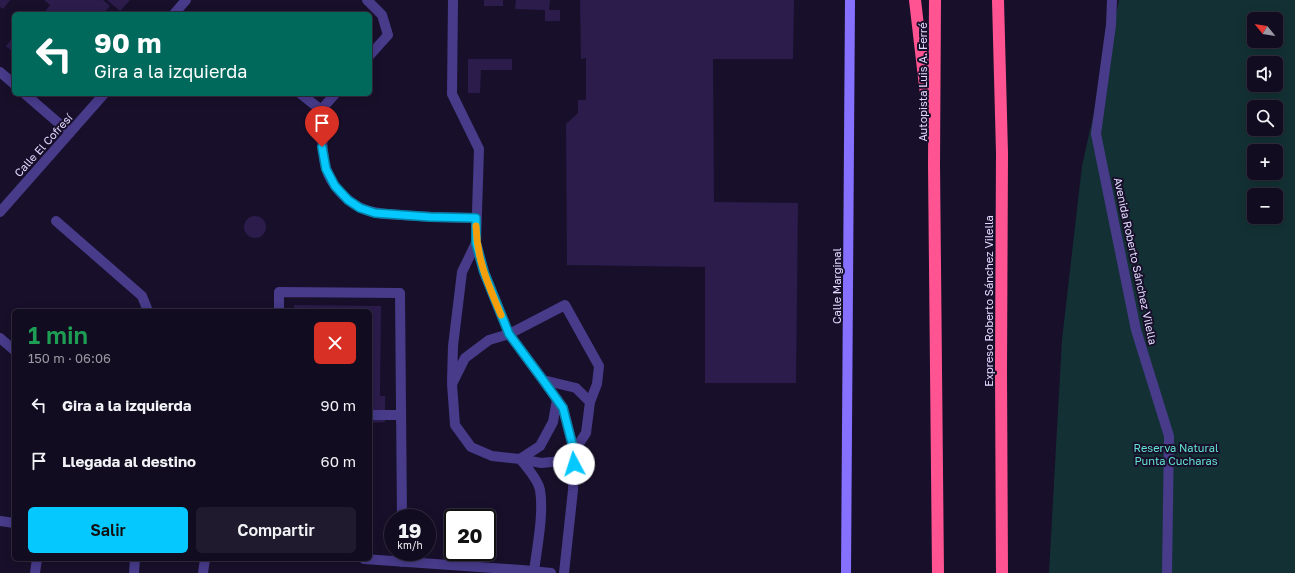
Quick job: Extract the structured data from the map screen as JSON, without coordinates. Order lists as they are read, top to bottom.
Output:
{
  "streets": {
    "highway": ["Autopista Luis A. Ferré", "Expreso Roberto Sánchez Vilella"],
    "street": ["Calle El Cofresí", "Avenida Roberto Sánchez Vilella", "Calle Marginal"]
  },
  "parks": ["Reserva Natural Punta Cucharas"],
  "north": "top left",
  "page": {
    "map_buttons": ["+", "−"],
    "turn": ["90 m", "Gira a la izquierda"],
    "heading": ["1 min", "150 m · 06:06"],
    "list": [
      {
        "name": "Gira a la izquierda",
        "value": "90 m"
      },
      {
        "name": "Llegada al destino",
        "value": "60 m"
      }
    ],
    "buttons": ["Salir", "Compartir"],
    "speed": "19 km/h",
    "limit": "20"
  }
}
